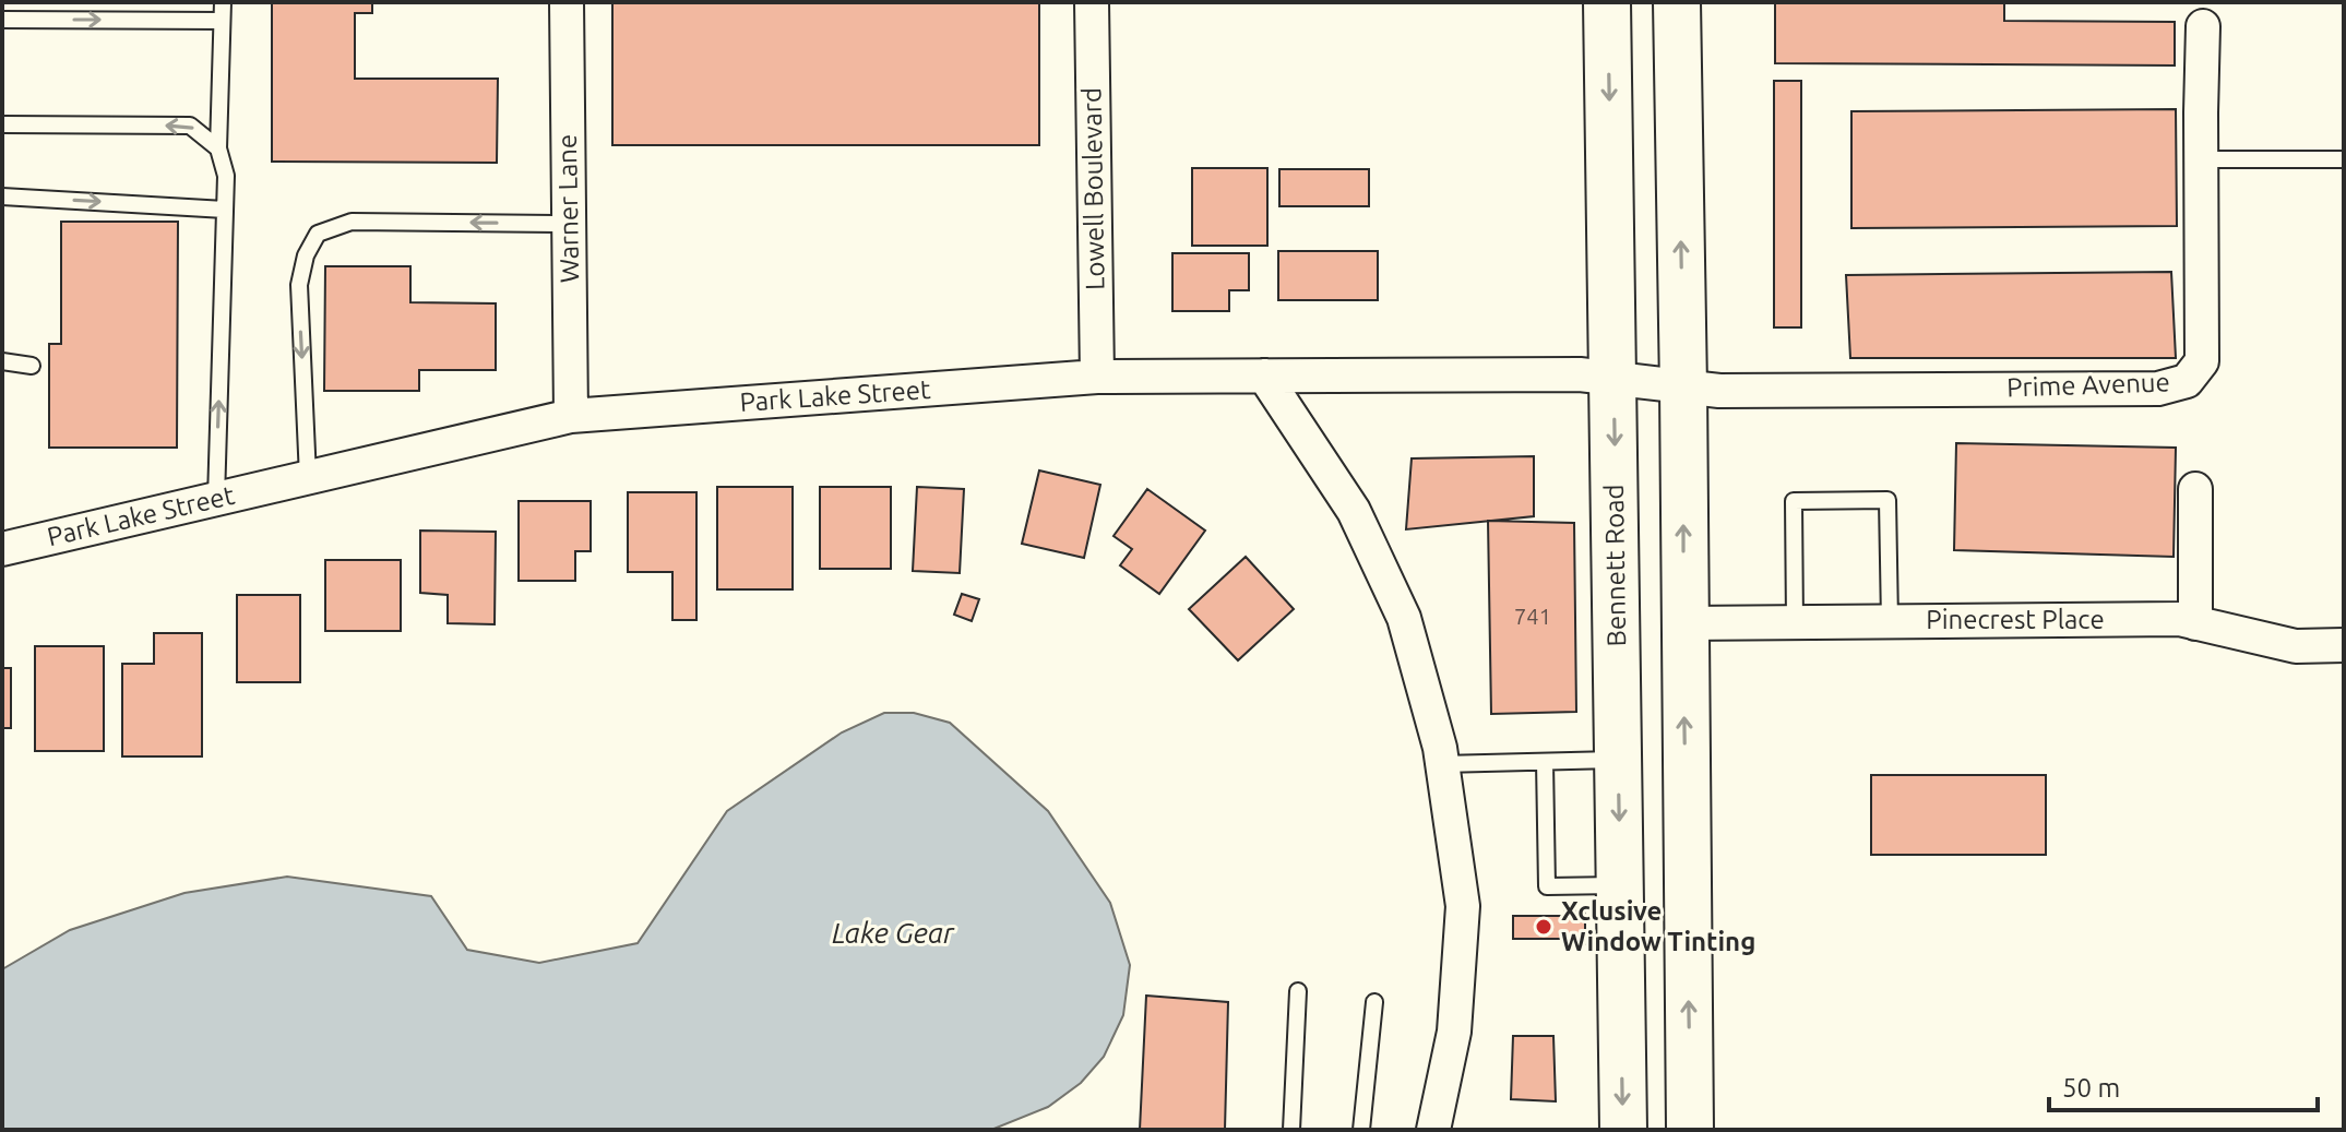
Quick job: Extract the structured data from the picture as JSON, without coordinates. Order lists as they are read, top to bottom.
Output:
{
  "streets": {
    "street": [
      "Lowell Boulevard",
      "Warner Lane",
      "Prime Avenue",
      "Park Lake Street",
      "Bennett Road",
      "Pinecrest Place"
    ]
  },
  "crossings": [
    ["Lowell Boulevard", "Park Lake Street"],
    ["Warner Lane", "Park Lake Street"],
    ["Prime Avenue", "Park Lake Street"],
    ["Park Lake Street", "Bennett Road"]
  ],
  "water": ["Lake Gear"],
  "places": ["Xclusive Window Tinting"],
  "house_numbers": ["741"],
  "scale_bar": "50 m"
}
